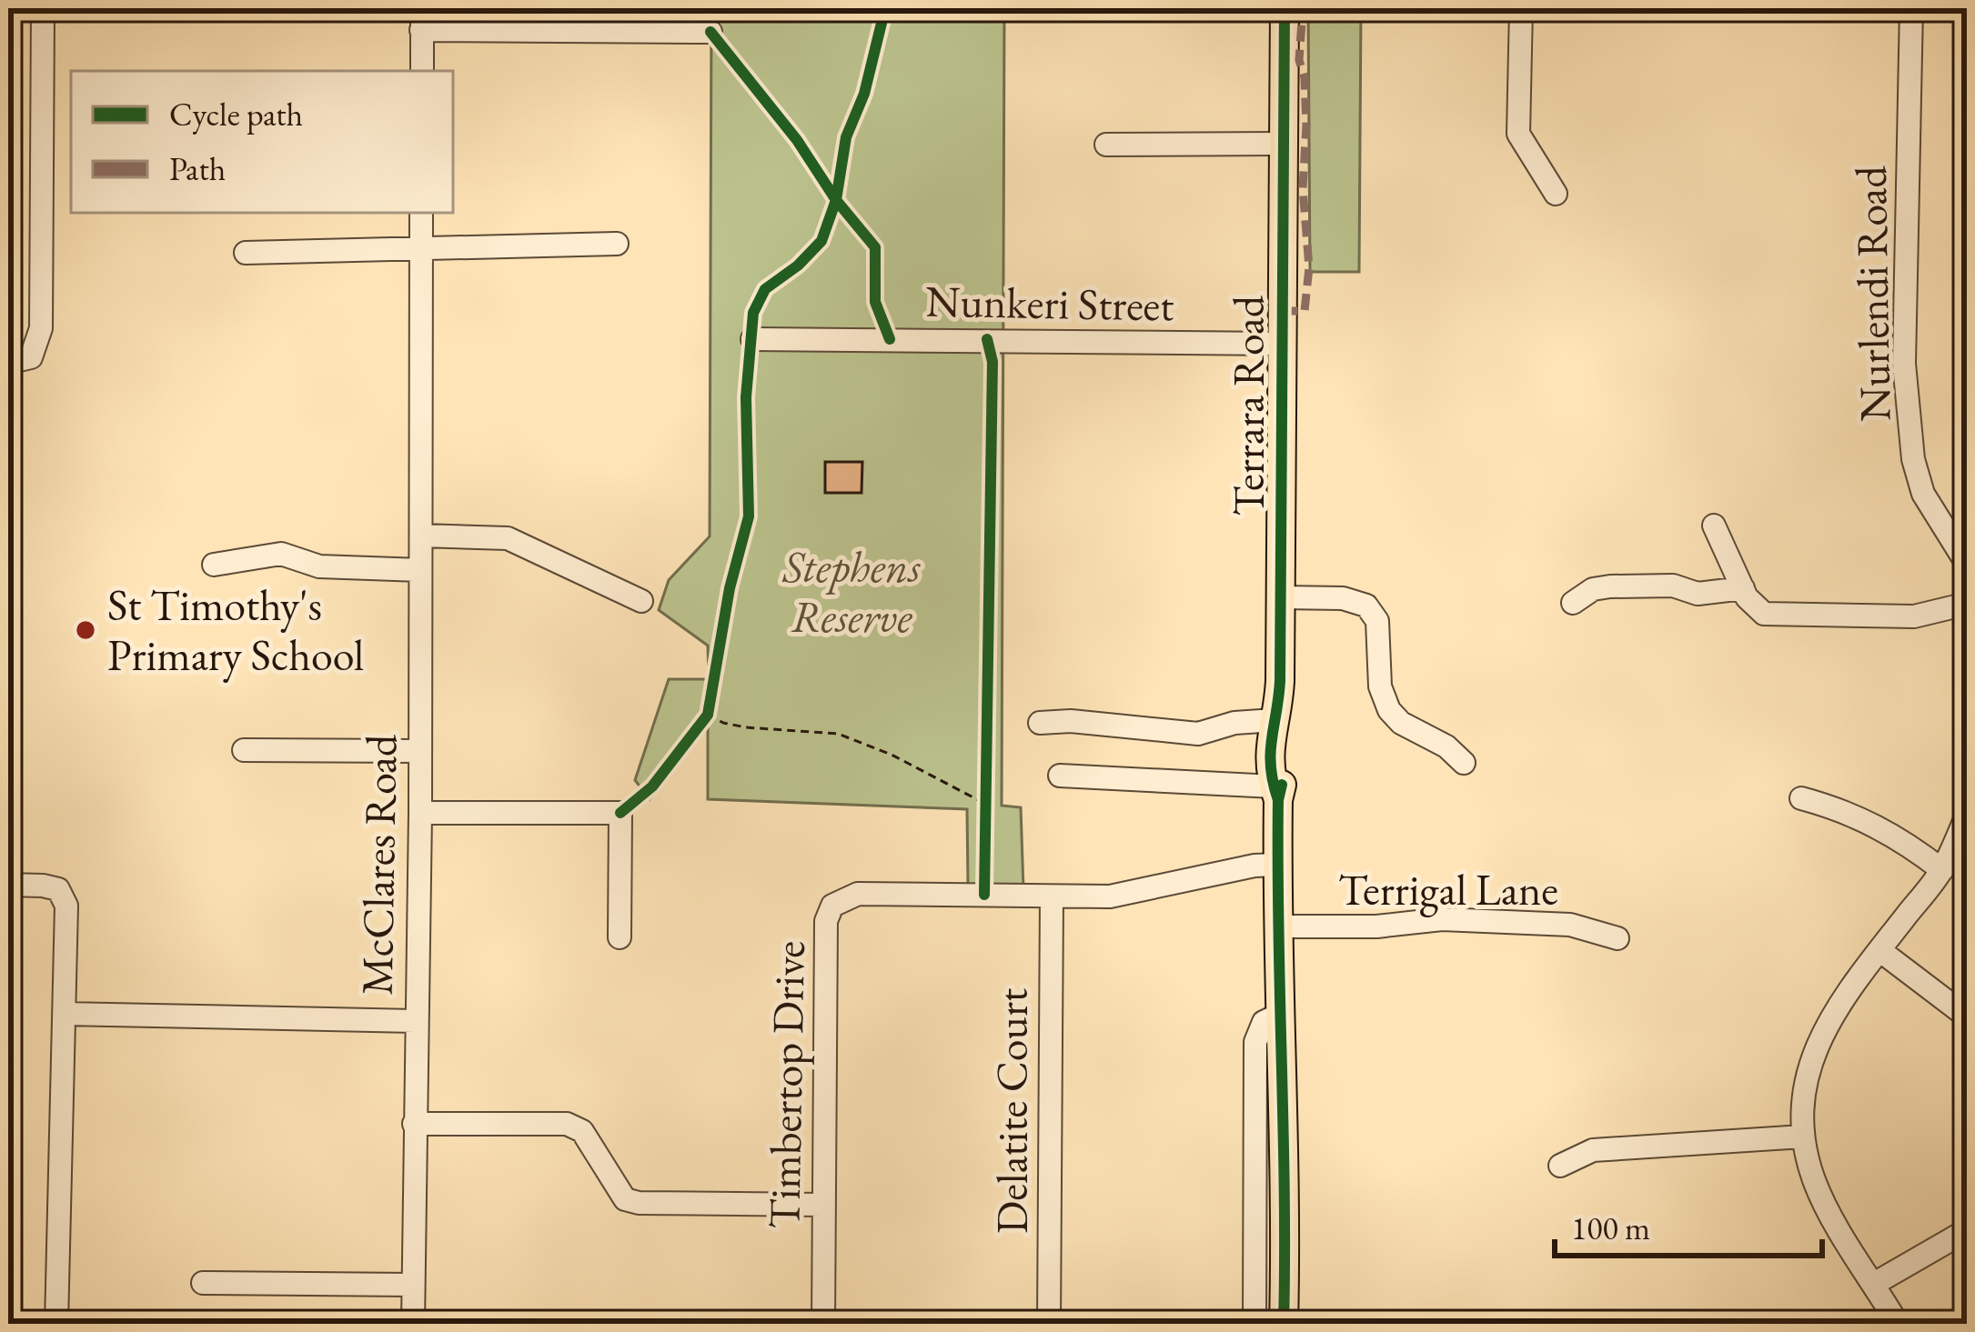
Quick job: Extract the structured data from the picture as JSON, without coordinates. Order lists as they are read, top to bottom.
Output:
{
  "streets": {
    "main road": ["Terrara Road"],
    "street": [
      "Nurlendi Road",
      "Nunkeri Street",
      "McClares Road",
      "Terrigal Lane",
      "Timbertop Drive",
      "Delatite Court"
    ]
  },
  "crossings": [
    ["Nunkeri Street", "Terrara Road"],
    ["Terrara Road", "Terrigal Lane"],
    ["Terrara Road", "Timbertop Drive"],
    ["Timbertop Drive", "Delatite Court"]
  ],
  "parks": ["Stephens Reserve"],
  "places": ["St Timothy's Primary School"],
  "legend": ["Cycle path", "Path"],
  "scale_bar": "100 m"
}
